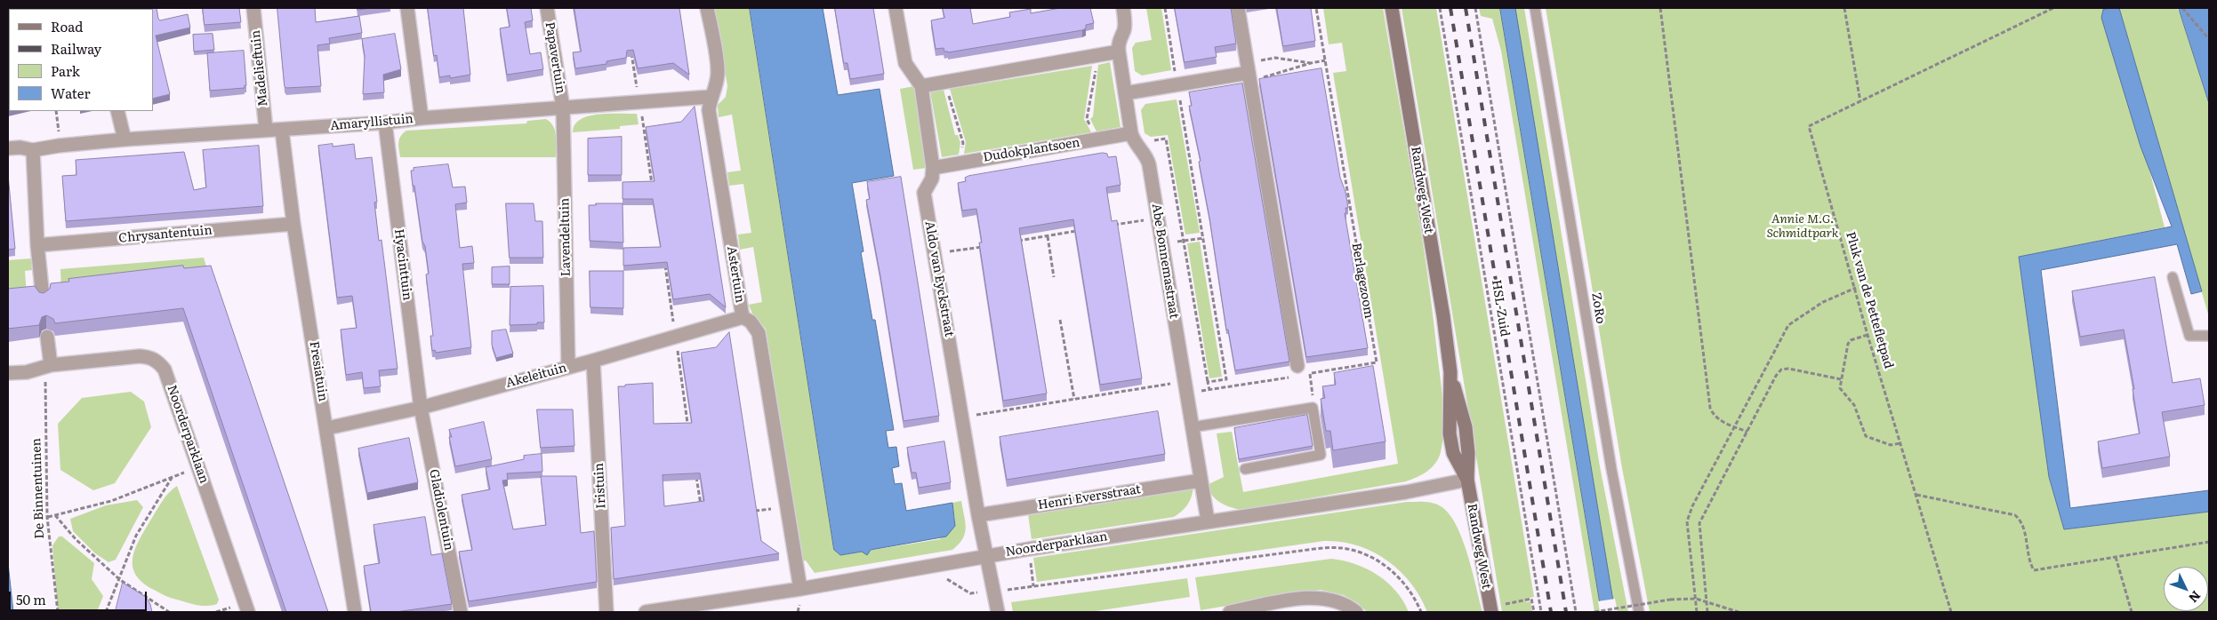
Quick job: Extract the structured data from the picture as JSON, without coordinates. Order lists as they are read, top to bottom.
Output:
{
  "streets": {
    "main road": ["Randweg-West", "Randweg West"],
    "street": [
      "Papavertuin",
      "Madelieftuin",
      "Amaryllistuin",
      "Dudokplantsoen",
      "Chrysantentuin",
      "Lavendeltuin",
      "Abe Bonnemastraat",
      "Hyacinttuin",
      "Astertuin",
      "Aldo van Eyckstraat",
      "Fresiatuin",
      "Akeleituin",
      "Noorderparklaan",
      "Iristuin",
      "Henri Eversstraat",
      "Gladiolentuin"
    ],
    "lane": ["ZoRo"],
    "path": [
      "Berlagezoom",
      "Pluk van de Pettefletpad",
      "HSL-Zuid",
      "De Binnentuinen"
    ]
  },
  "crossings": [
    ["Papavertuin", "Amaryllistuin"],
    ["Papavertuin", "Lavendeltuin"],
    ["Madelieftuin", "Amaryllistuin"],
    ["Amaryllistuin", "Lavendeltuin"],
    ["Amaryllistuin", "Hyacinttuin"],
    ["Amaryllistuin", "Astertuin"],
    ["Amaryllistuin", "Fresiatuin"],
    ["Dudokplantsoen", "Abe Bonnemastraat"],
    ["Dudokplantsoen", "Aldo van Eyckstraat"],
    ["Randweg-West", "Randweg West"],
    ["Chrysantentuin", "Fresiatuin"],
    ["Lavendeltuin", "Akeleituin"],
    ["Abe Bonnemastraat", "Berlagezoom"],
    ["Abe Bonnemastraat", "Noorderparklaan"],
    ["Abe Bonnemastraat", "Henri Eversstraat"],
    ["Hyacinttuin", "Akeleituin"],
    ["Hyacinttuin", "Gladiolentuin"],
    ["Astertuin", "Akeleituin"],
    ["Astertuin", "Noorderparklaan"],
    ["Aldo van Eyckstraat", "Berlagezoom"],
    ["Aldo van Eyckstraat", "Noorderparklaan"],
    ["Aldo van Eyckstraat", "Henri Eversstraat"],
    ["Fresiatuin", "Akeleituin"],
    ["Akeleituin", "Iristuin"],
    ["Akeleituin", "Gladiolentuin"],
    ["Noorderparklaan", "De Binnentuinen"],
    ["Noorderparklaan", "Randweg West"]
  ],
  "parks": ["Annie M.G. Schmidtpark"],
  "legend": [
    "Road",
    "Railway",
    "Park",
    "Water"
  ],
  "scale_bar": "50 m",
  "north": "bottom right"
}
